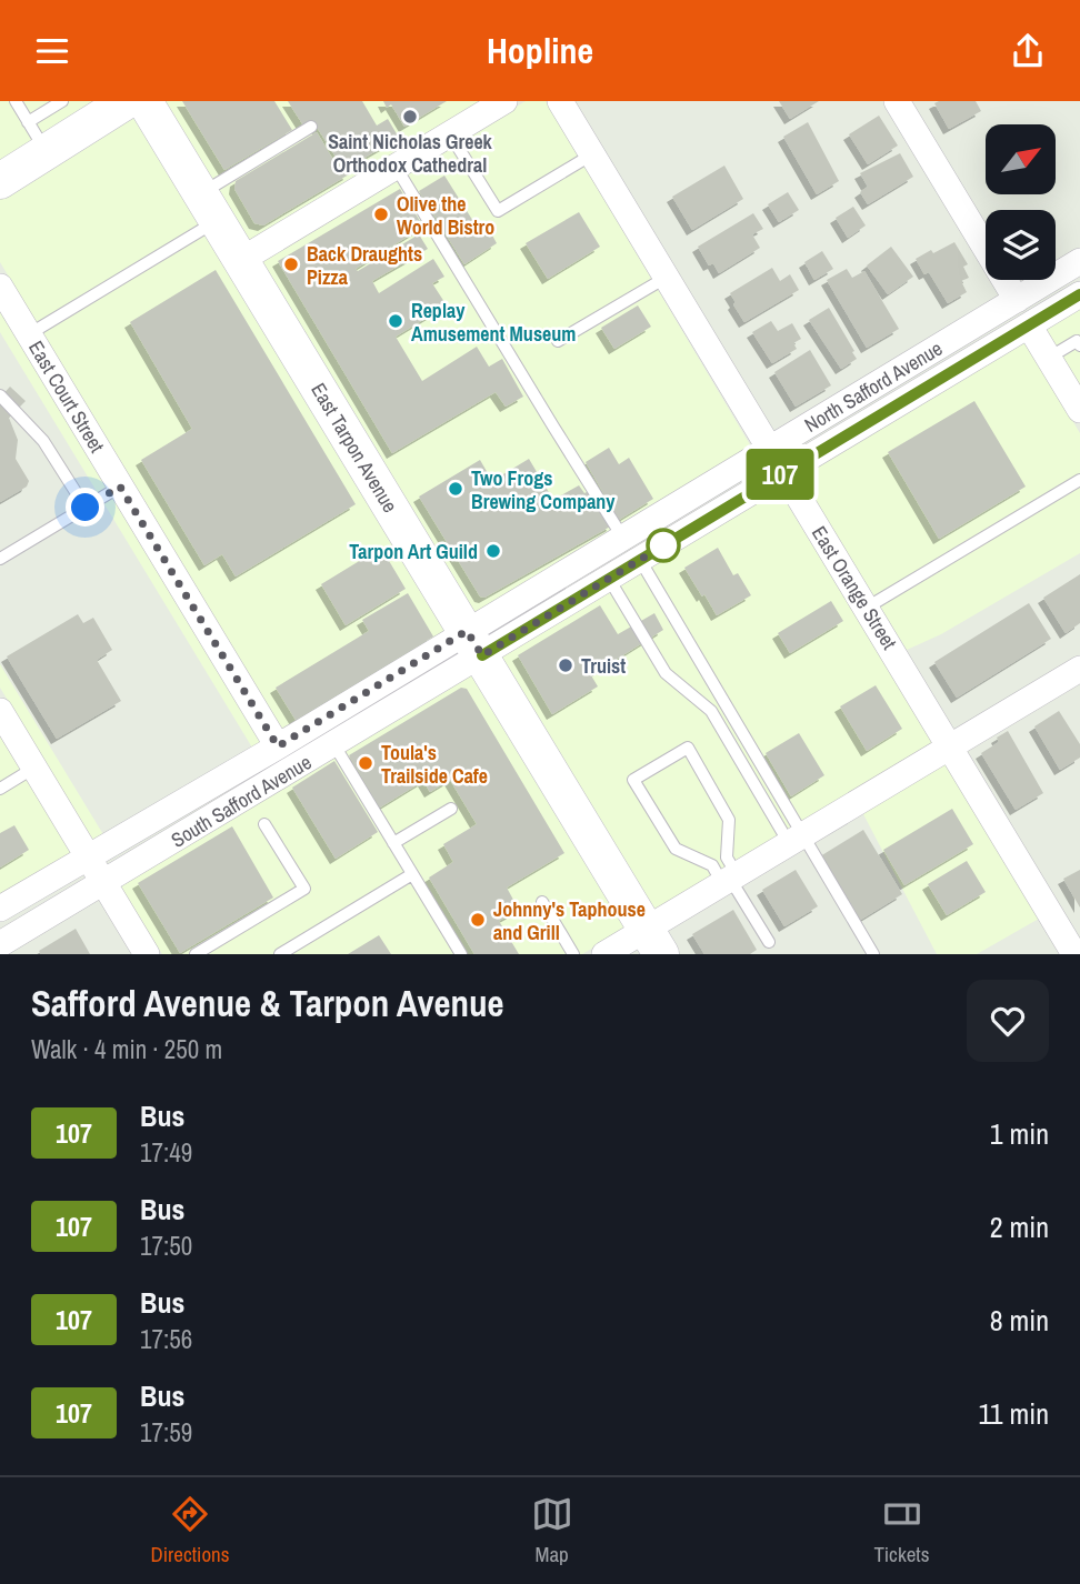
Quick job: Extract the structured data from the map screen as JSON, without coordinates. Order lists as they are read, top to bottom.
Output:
{
  "streets": {
    "main road": ["East Tarpon Avenue"],
    "street": [
      "North Safford Avenue",
      "East Court Street",
      "East Orange Street",
      "South Safford Avenue"
    ]
  },
  "crossings": [
    ["North Safford Avenue", "East Tarpon Avenue"],
    ["North Safford Avenue", "East Orange Street"],
    ["North Safford Avenue", "South Safford Avenue"],
    ["East Court Street", "South Safford Avenue"],
    ["East Tarpon Avenue", "South Safford Avenue"]
  ],
  "places": [
    "Saint Nicholas Greek Orthodox Cathedral",
    "Olive the World Bistro",
    "Back Draughts Pizza",
    "Replay Amusement Museum",
    "Two Frogs Brewing Company",
    "Tarpon Art Guild",
    "Truist",
    "Toula's Trailside Cafe",
    "Johnny's Taphouse and Grill"
  ],
  "lines": ["bus line 107"],
  "north": "top right",
  "page": {
    "header": "Hopline",
    "on_map": "107",
    "heading": ["Safford Avenue & Tarpon Avenue", "Walk · 4 min · 250 m"],
    "list": [
      {
        "mark": "107",
        "name": "Bus",
        "note": "17:49",
        "value": "1 min"
      },
      {
        "mark": "107",
        "name": "Bus",
        "note": "17:50",
        "value": "2 min"
      },
      {
        "mark": "107",
        "name": "Bus",
        "note": "17:56",
        "value": "8 min"
      },
      {
        "mark": "107",
        "name": "Bus",
        "note": "17:59",
        "value": "11 min"
      }
    ],
    "tabs": ["Directions", "Map", "Tickets"]
  }
}
